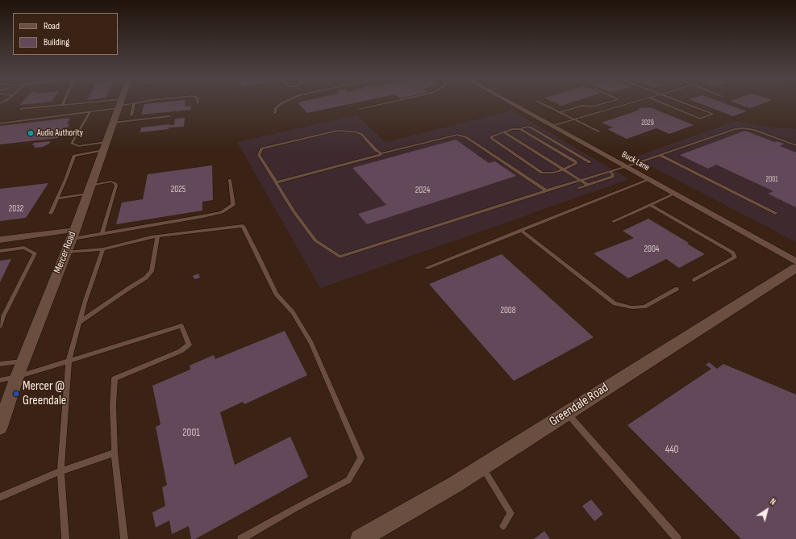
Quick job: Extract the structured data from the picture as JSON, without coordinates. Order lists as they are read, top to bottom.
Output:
{
  "streets": {
    "street": ["Buck Lane", "Mercer Road", "Greendale Road"]
  },
  "places": ["Audio Authority", "Mercer @ Greendale"],
  "house_numbers": [
    "2029",
    "2001",
    "2025",
    "2024",
    "2032",
    "2004",
    "2008",
    "2001",
    "440"
  ],
  "legend": ["Road", "Building"],
  "north": "top right"
}
